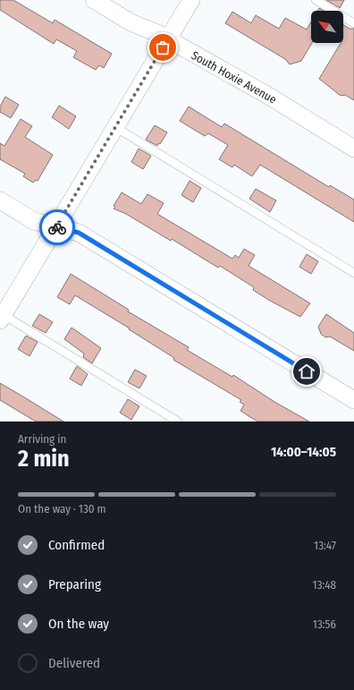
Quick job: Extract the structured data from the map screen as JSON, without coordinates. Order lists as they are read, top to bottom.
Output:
{
  "streets": {
    "street": ["South Hoxie Avenue"]
  },
  "north": "top left",
  "page": {
    "heading": ["2 min", "Arriving in", "14:00–14:05"],
    "bar": "On the way · 130 m",
    "list": [
      ["Confirmed", "13:47"],
      ["Preparing", "13:48"],
      ["On the way", "13:56"],
      "Delivered"
    ]
  }
}
